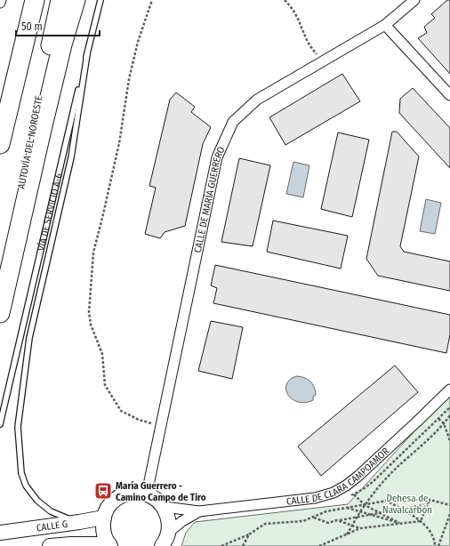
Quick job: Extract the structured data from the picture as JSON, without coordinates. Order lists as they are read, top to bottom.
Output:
{
  "streets": {
    "highway": ["AUTOVÍA DEL NOROESTE"],
    "street": ["CALLE DE MARÍA GUERRERO", "CALLE DE CLARA CAMPOAMOR", "CALLE G"],
    "lane": ["VÍA DE SERVICIO A-6"]
  },
  "parks": ["Dehesa de Navalcarbón"],
  "places": {
    "bus stop": ["María Guerrero - Camino Campo de Tiro"]
  },
  "scale_bar": "50 m"
}
